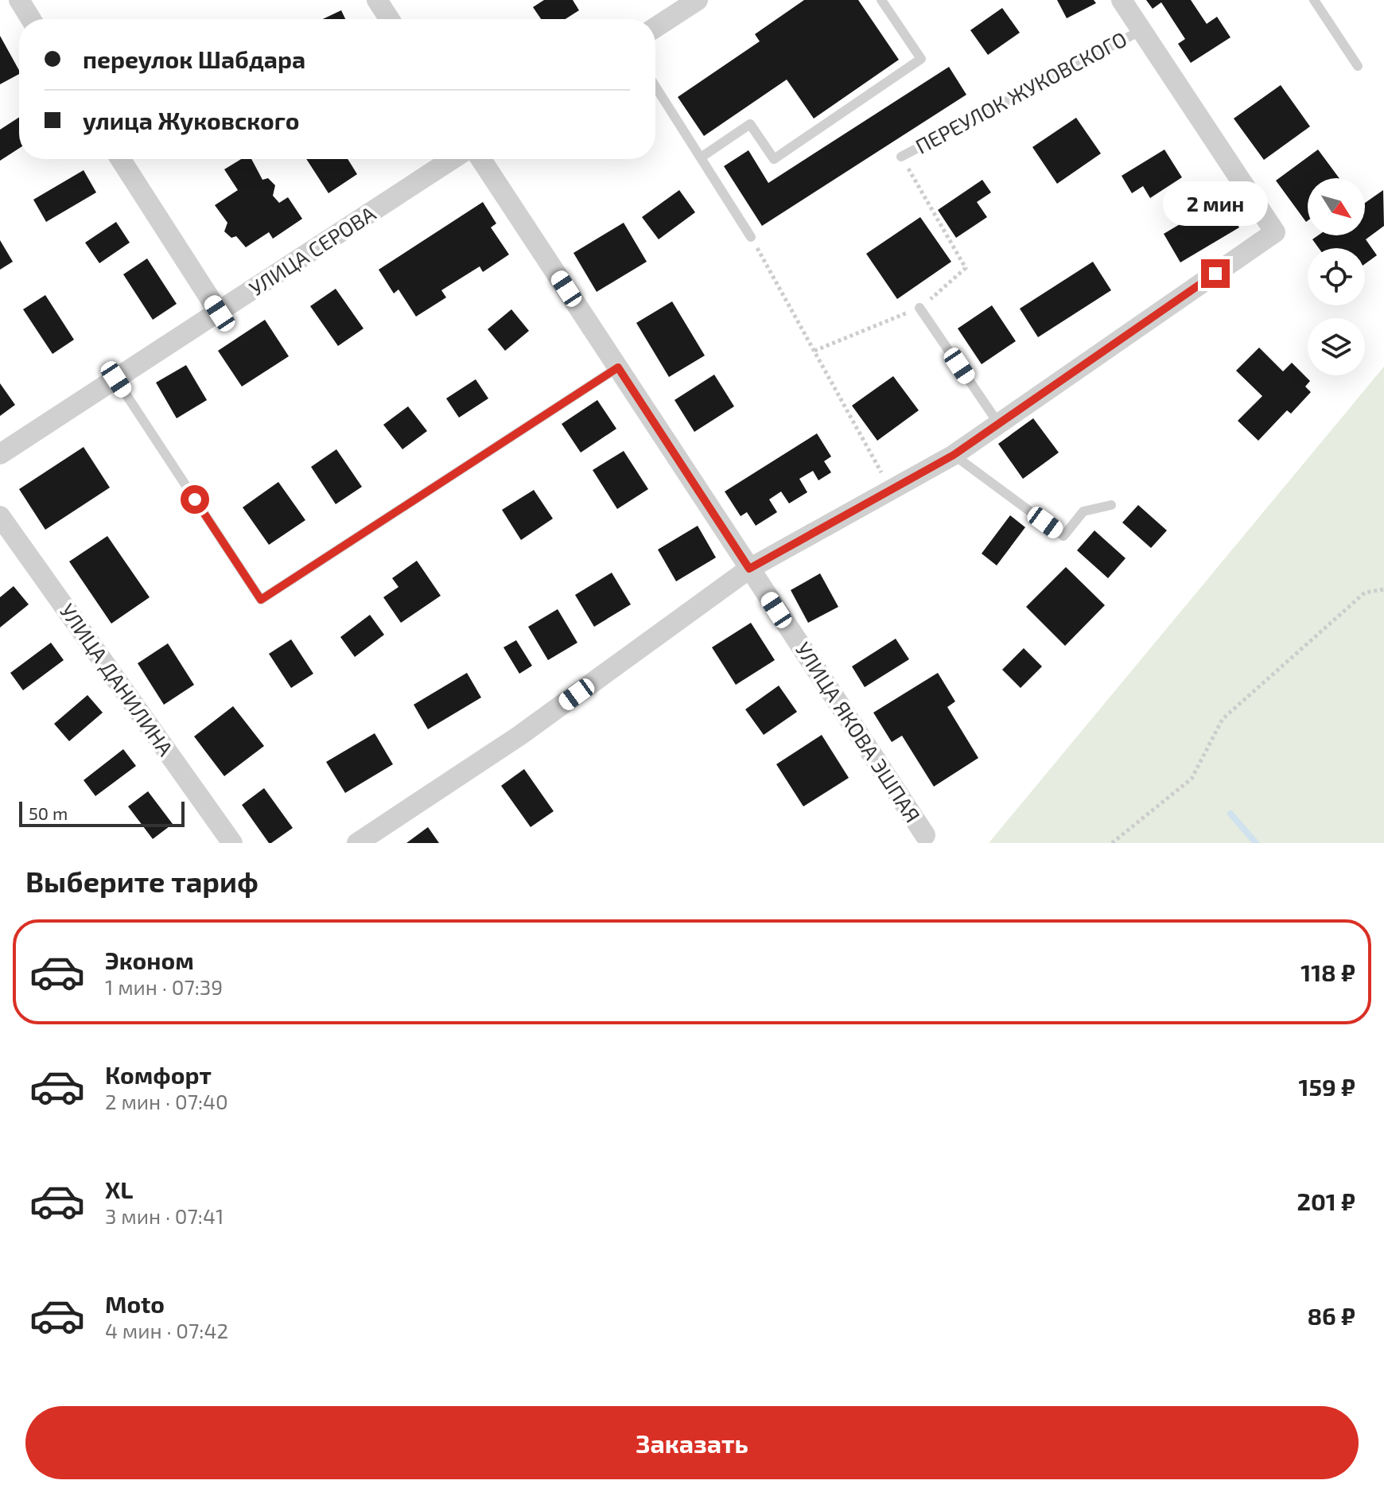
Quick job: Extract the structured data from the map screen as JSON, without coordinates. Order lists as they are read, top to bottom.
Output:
{
  "streets": {
    "street": ["УЛИЦА СЕРОВА", "УЛИЦА ДАНИЛИНА", "УЛИЦА ЯКОВА ЭШПАЯ"],
    "lane": ["ПЕРЕУЛОК ЖУКОВСКОГО"]
  },
  "scale_bar": "50 m",
  "north": "bottom right",
  "page": {
    "banner": ["переулок Шабдара", "улица Жуковского"],
    "bubble": "2 мин",
    "scale": "50 m",
    "heading": "Выберите тариф",
    "list": [
      {
        "name": "Эконом",
        "note": "1 мин · 07:39",
        "value": "118 ₽"
      },
      {
        "name": "Комфорт",
        "note": "2 мин · 07:40",
        "value": "159 ₽"
      },
      {
        "name": "XL",
        "note": "3 мин · 07:41",
        "value": "201 ₽"
      },
      {
        "name": "Moto",
        "note": "4 мин · 07:42",
        "value": "86 ₽"
      }
    ],
    "buttons": "Заказать"
  }
}
